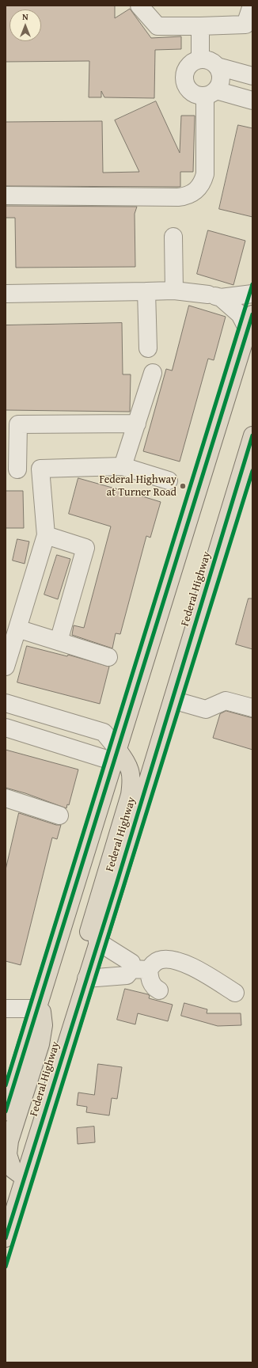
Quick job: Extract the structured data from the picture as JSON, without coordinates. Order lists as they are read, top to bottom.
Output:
{
  "streets": {
    "main road": ["Federal Highway"]
  },
  "places": ["Federal Highway at Turner Road"],
  "north": "top"
}
